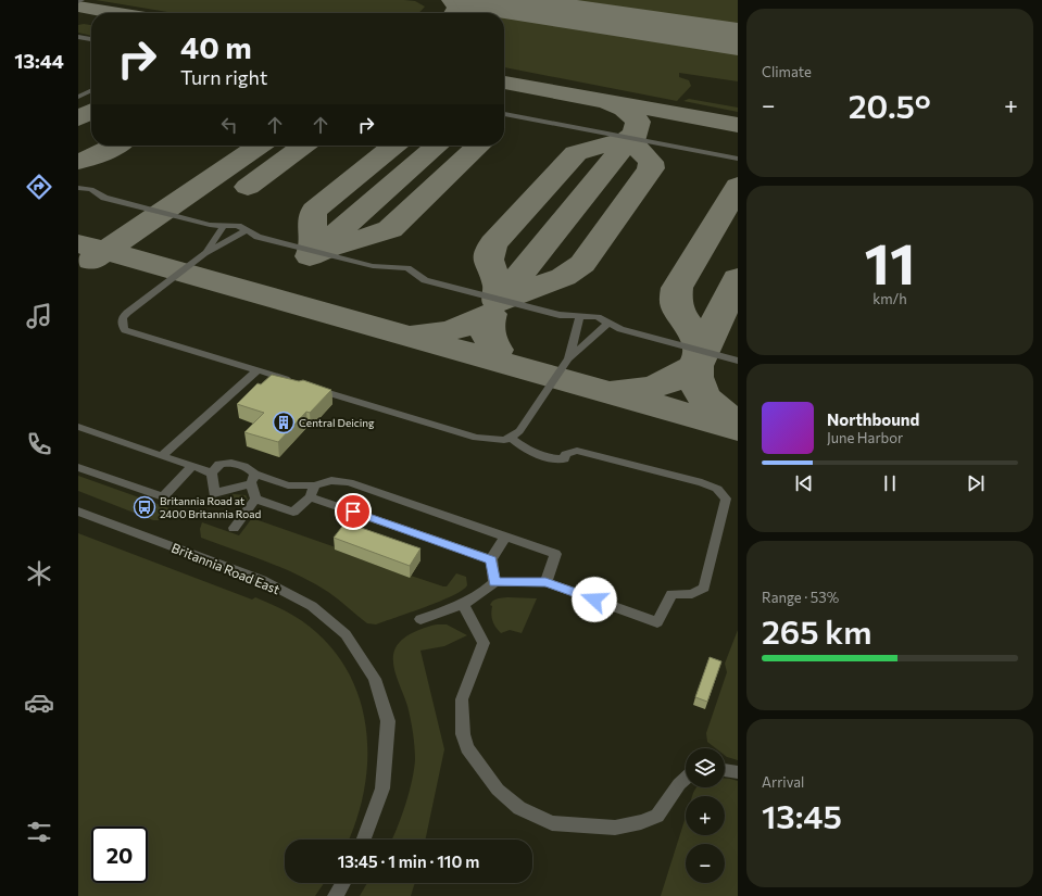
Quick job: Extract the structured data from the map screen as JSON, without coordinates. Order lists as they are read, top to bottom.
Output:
{
  "streets": {
    "street": ["Britannia Road East"]
  },
  "places": {
    "building": ["Central Deicing"],
    "bus stop": ["Britannia Road at 2400 Britannia Road"]
  },
  "page": {
    "tabs": "13:44",
    "tile": [
      "Climate",
      ["11", "km/h"],
      ["Range · 53%", "265 km"],
      ["Arrival", "13:45"]
    ],
    "turn": ["40 m", "Turn right"],
    "heat": ["−", "20.5°", "+"],
    "song": ["Northbound", "June Harbor"],
    "map_buttons": ["+", "−"],
    "limit": "20",
    "trip": "13:45 · 1 min · 110 m"
  }
}
